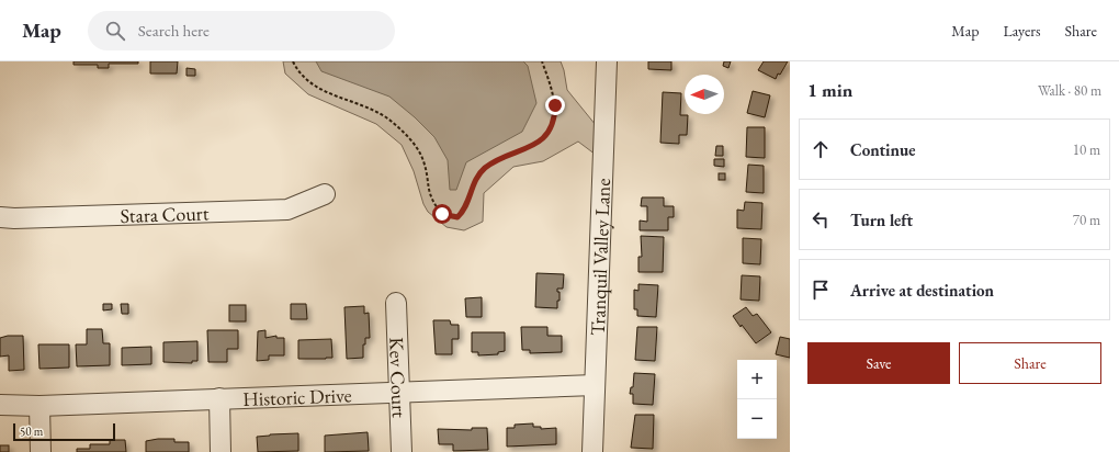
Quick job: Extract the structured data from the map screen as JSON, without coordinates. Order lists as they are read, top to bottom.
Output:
{
  "streets": {
    "street": [
      "Stara Court",
      "Tranquil Valley Lane",
      "Kev Court",
      "Historic Drive"
    ]
  },
  "crossings": [
    ["Tranquil Valley Lane", "Historic Drive"],
    ["Kev Court", "Historic Drive"]
  ],
  "scale_bar": "50 m",
  "north": "left",
  "page": {
    "header": "Map",
    "search": "Search here",
    "nav": ["Map", "Layers", "Share"],
    "heading": ["1 min", "Walk · 80 m"],
    "list": [
      ["Continue", "10 m"],
      ["Turn left", "70 m"],
      "Arrive at destination"
    ],
    "buttons": ["Save", "Share"],
    "map_buttons": ["+", "−"],
    "scale": "50 m"
  }
}
